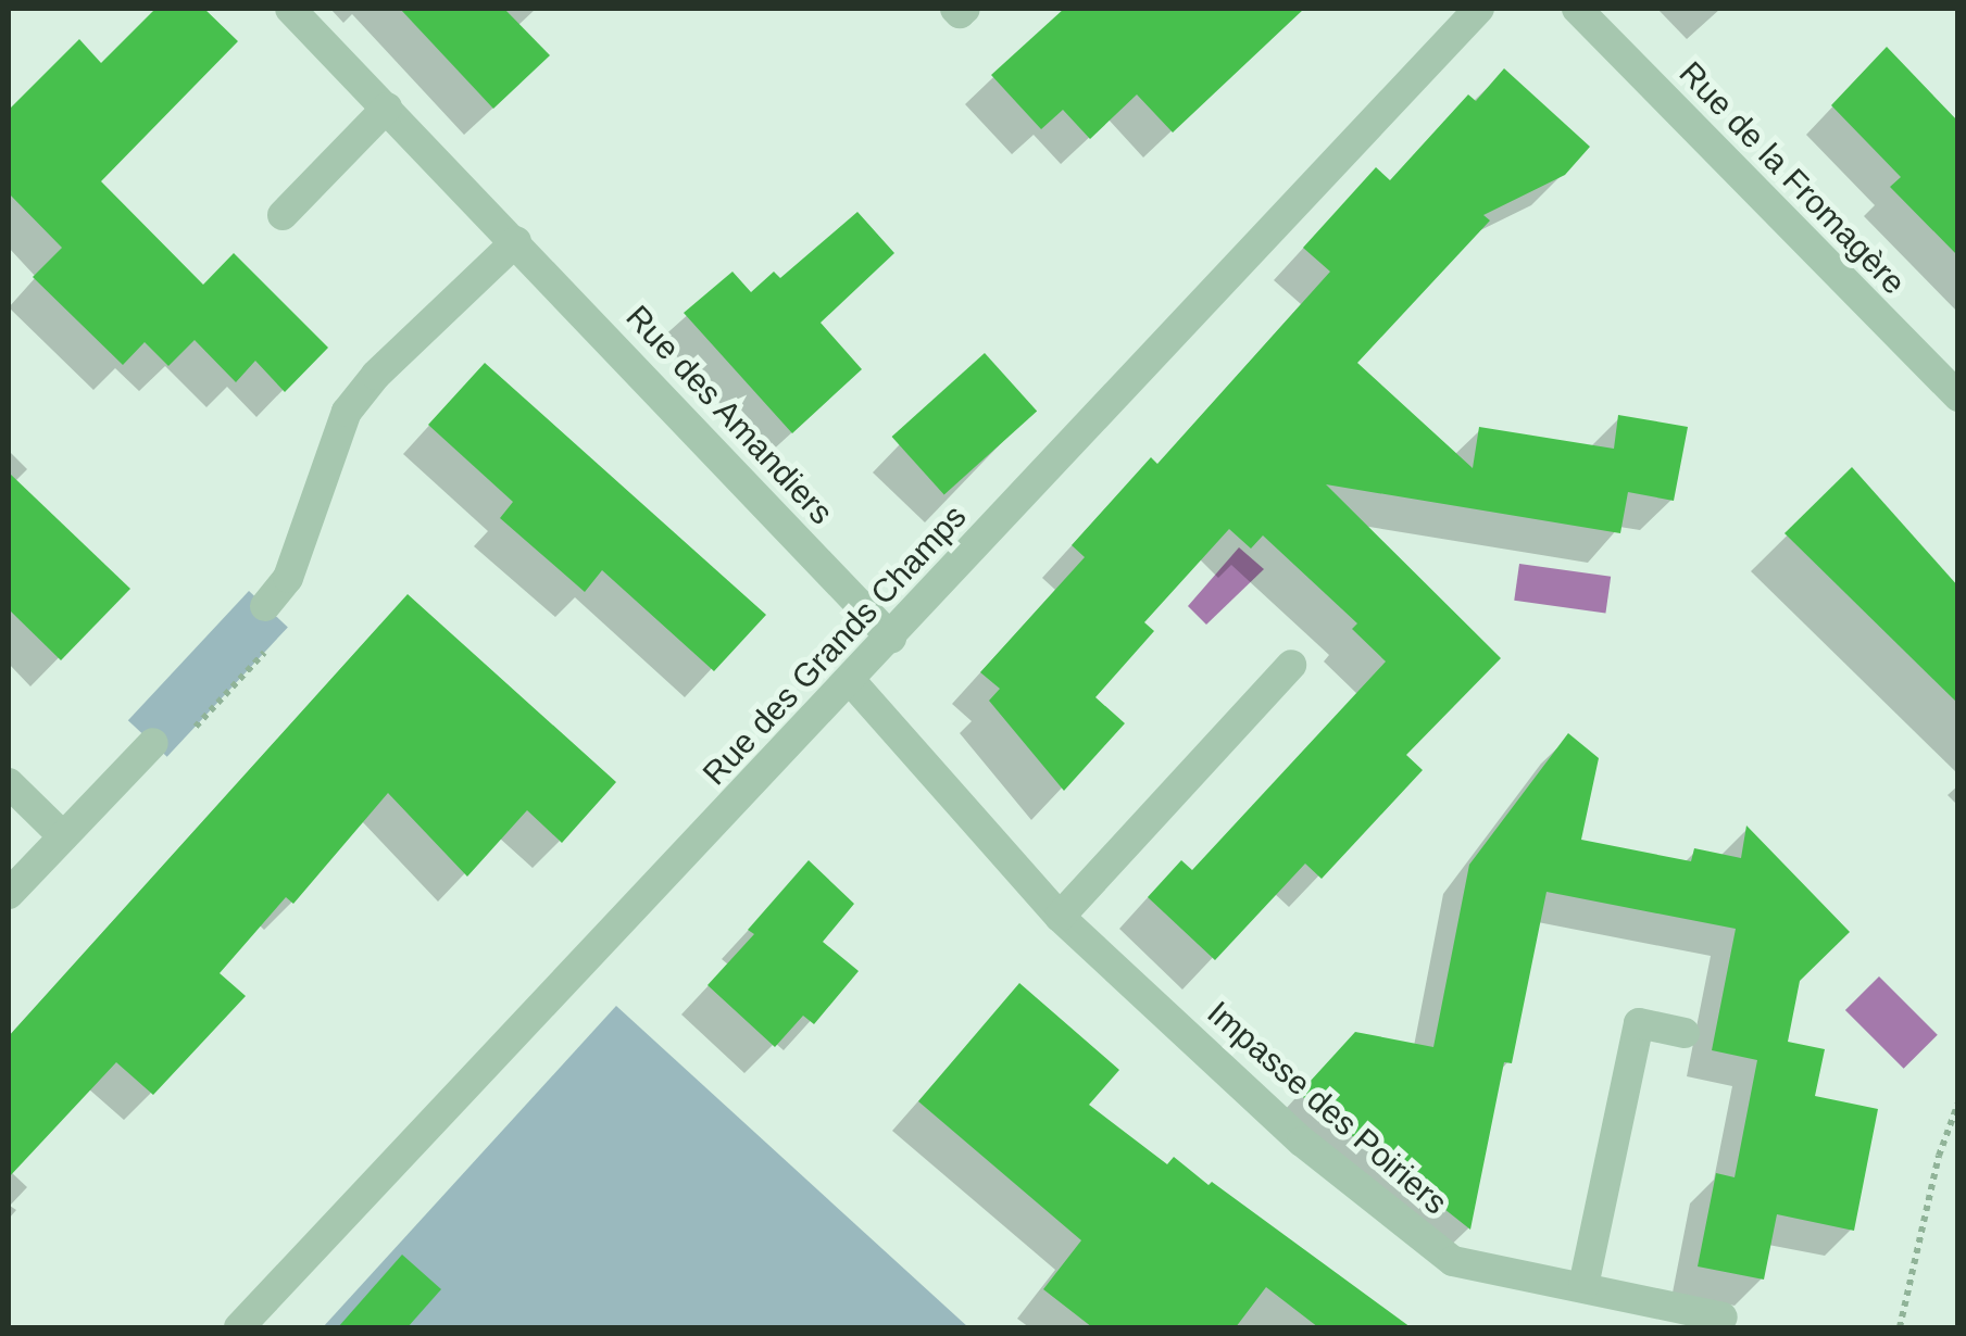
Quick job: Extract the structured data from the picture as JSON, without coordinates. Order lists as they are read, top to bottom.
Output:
{
  "streets": {
    "street": [
      "Rue de la Fromagère",
      "Rue des Amandiers",
      "Rue des Grands Champs",
      "Impasse des Poiriers"
    ]
  },
  "crossings": [
    ["Rue des Amandiers", "Rue des Grands Champs"],
    ["Rue des Grands Champs", "Impasse des Poiriers"]
  ]
}
